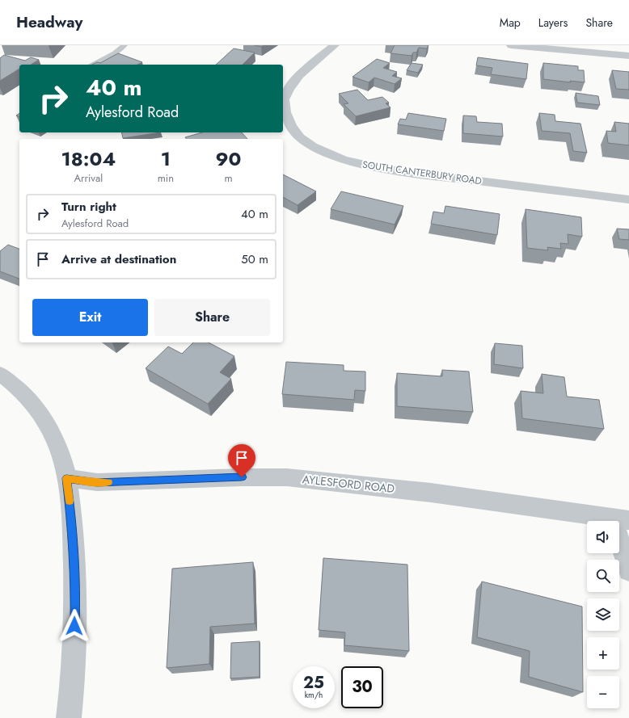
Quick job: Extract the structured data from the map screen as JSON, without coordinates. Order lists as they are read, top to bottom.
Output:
{
  "streets": {
    "street": ["SOUTH CANTERBURY ROAD", "AYLESFORD ROAD"]
  },
  "page": {
    "header": "Headway",
    "nav": ["Map", "Layers", "Share"],
    "turn": ["40 m", "Aylesford Road"],
    "eta": [
      "18:04",
      "Arrival",
      "1",
      "min",
      "90",
      "m"
    ],
    "list": [
      {
        "name": "Turn right",
        "note": "Aylesford Road",
        "value": "40 m"
      },
      {
        "name": "Arrive at destination",
        "value": "50 m"
      }
    ],
    "buttons": ["Exit", "Share"],
    "map_buttons": ["+", "−"],
    "speed": "25 km/h",
    "limit": "30"
  }
}
